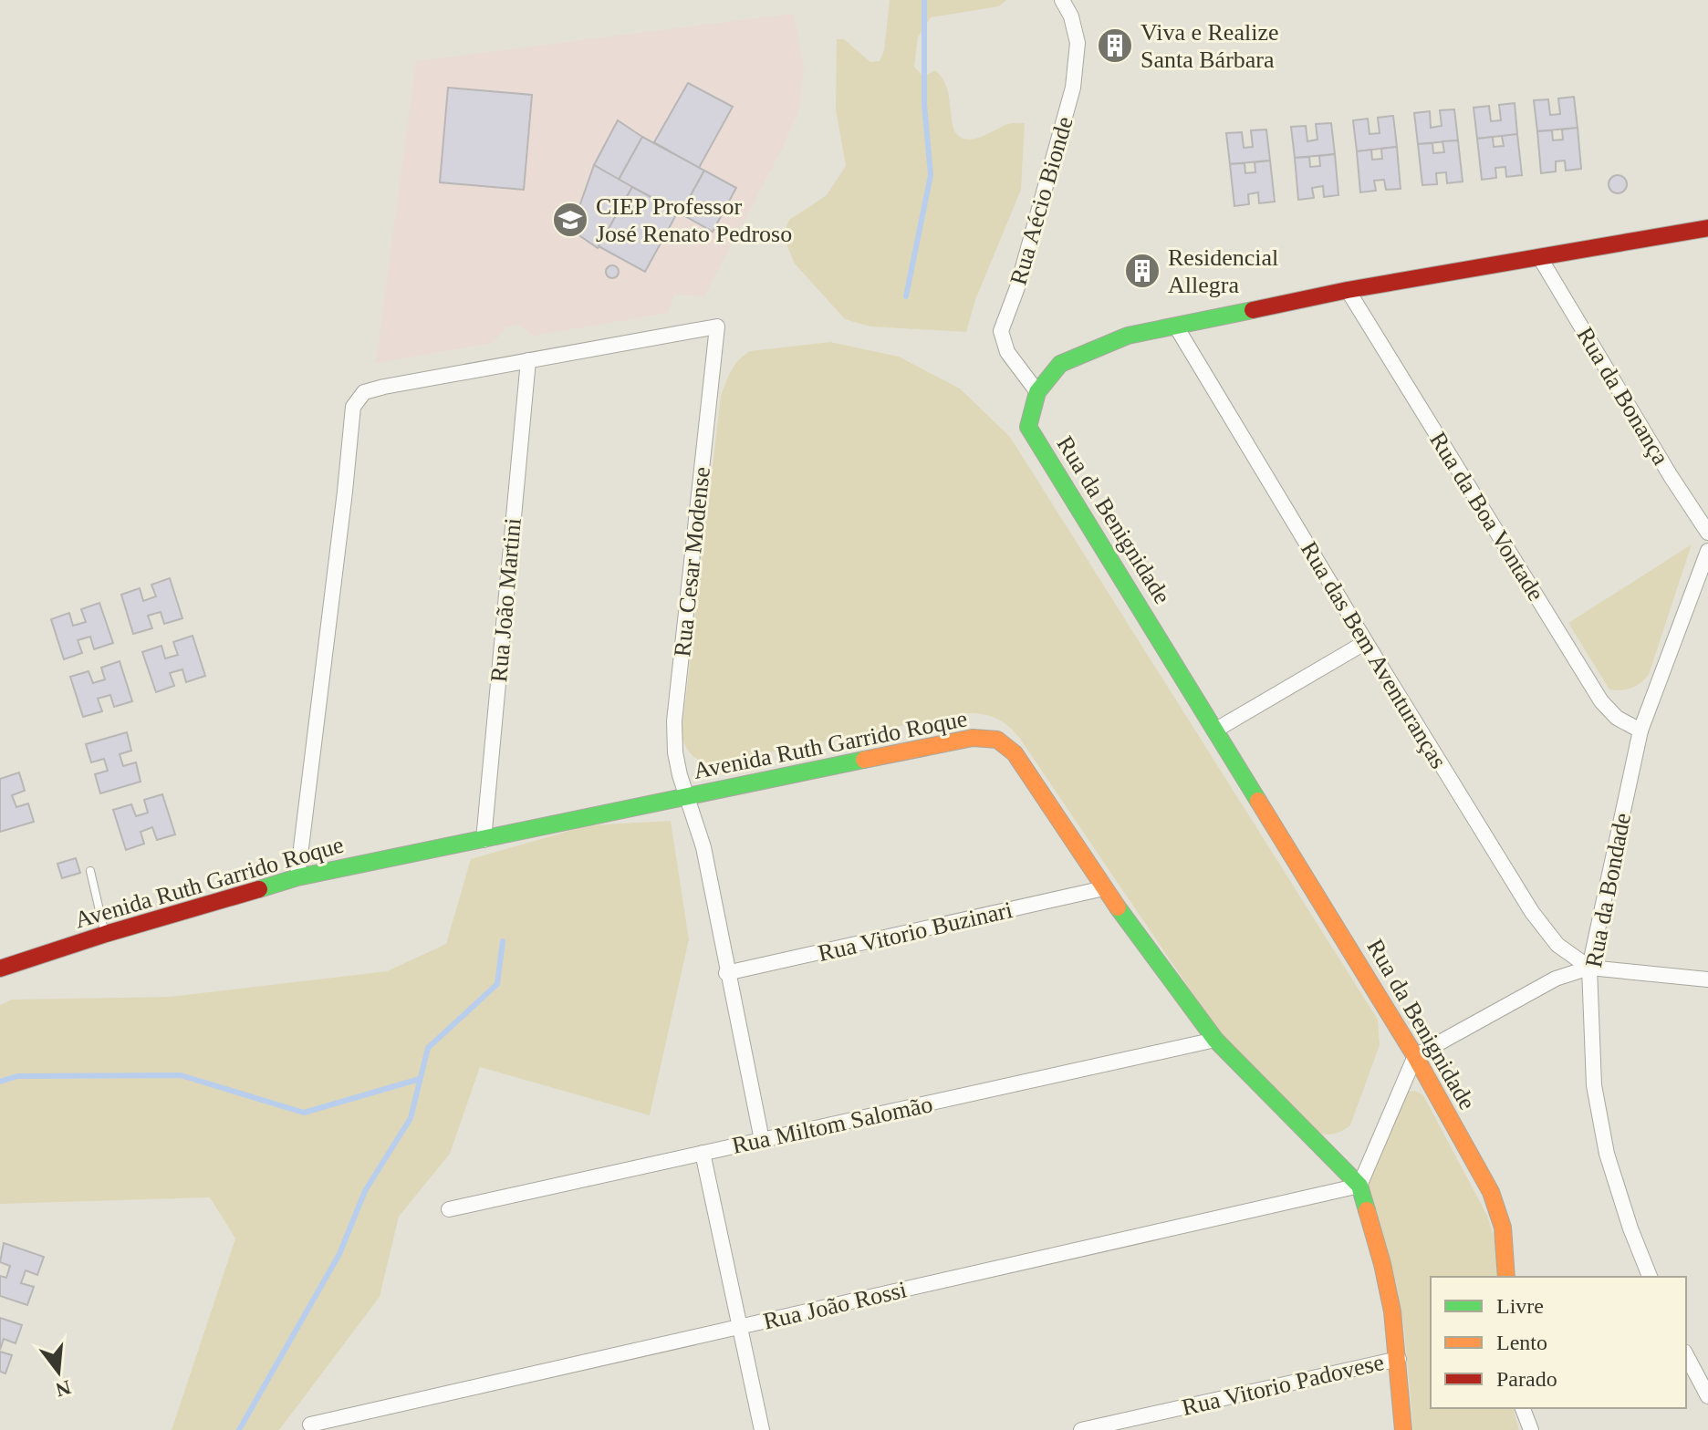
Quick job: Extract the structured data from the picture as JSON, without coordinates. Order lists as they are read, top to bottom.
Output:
{
  "streets": {
    "street": [
      "Rua Aécio Bionde",
      "Rua da Bonança",
      "Rua da Boa Vontade",
      "Rua da Benignidade",
      "Rua Cesar Modense",
      "Rua João Martini",
      "Rua das Bem Aventuranças",
      "Avenida Ruth Garrido Roque",
      "Rua da Bondade",
      "Rua Vitorio Buzinari",
      "Rua Miltom Salomão",
      "Rua João Rossi",
      "Rua Vitorio Padovese"
    ]
  },
  "crossings": [
    ["Rua Aécio Bionde", "Rua da Benignidade"],
    ["Rua da Bonança", "Rua da Benignidade"],
    ["Rua da Boa Vontade", "Rua da Benignidade"],
    ["Rua da Boa Vontade", "Rua da Bondade"],
    ["Rua da Benignidade", "Rua das Bem Aventuranças"],
    ["Rua Cesar Modense", "Rua João Martini"],
    ["Rua Cesar Modense", "Avenida Ruth Garrido Roque"],
    ["Rua Cesar Modense", "Rua Vitorio Buzinari"],
    ["Rua Cesar Modense", "Rua Miltom Salomão"],
    ["Rua João Martini", "Avenida Ruth Garrido Roque"],
    ["Rua das Bem Aventuranças", "Rua da Bondade"],
    ["Avenida Ruth Garrido Roque", "Rua Vitorio Buzinari"],
    ["Avenida Ruth Garrido Roque", "Rua Miltom Salomão"],
    ["Avenida Ruth Garrido Roque", "Rua João Rossi"],
    ["Avenida Ruth Garrido Roque", "Rua Vitorio Padovese"]
  ],
  "places": {
    "building": ["Viva e Realize Santa Bárbara", "Residencial Allegra"],
    "school or university": ["CIEP Professor José Renato Pedroso"]
  },
  "legend": ["Livre", "Lento", "Parado"],
  "north": "bottom"
}
